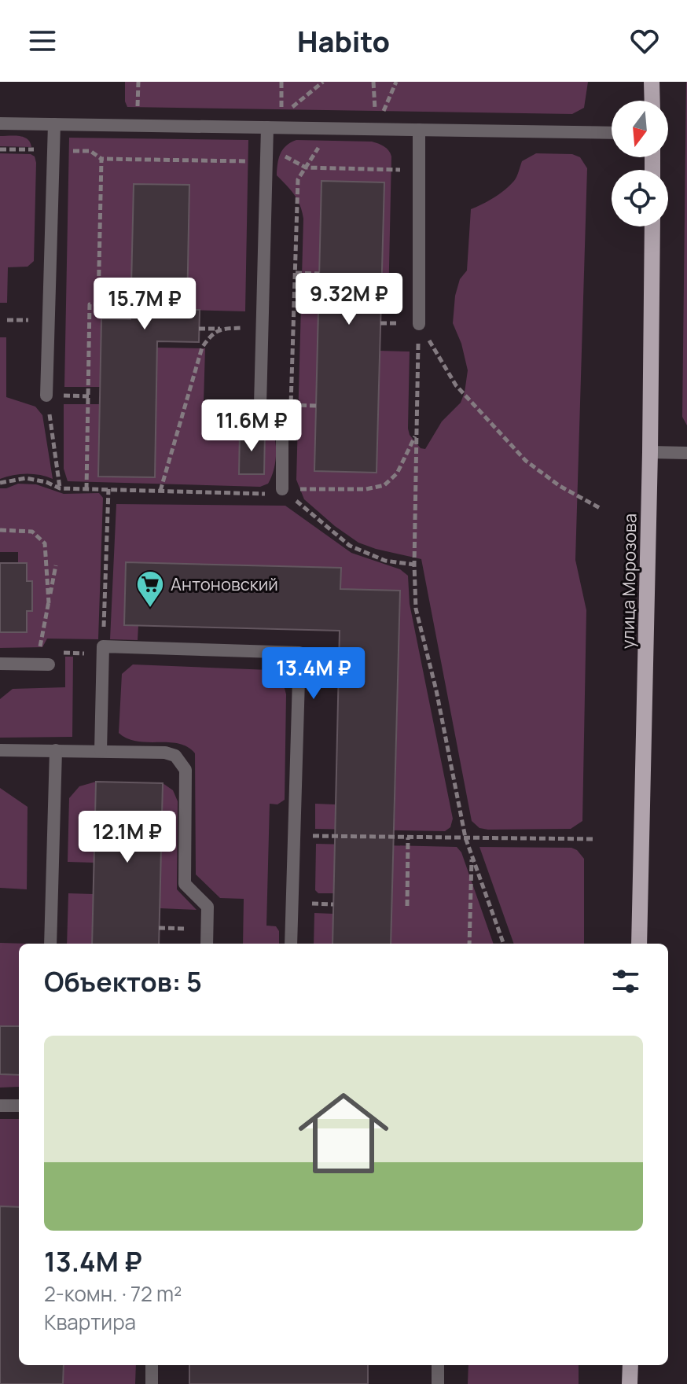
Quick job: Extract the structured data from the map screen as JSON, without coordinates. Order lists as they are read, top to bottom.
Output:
{
  "streets": {
    "main road": ["улица Морозова"]
  },
  "places": {
    "supermarket": ["Антоновский"]
  },
  "north": "bottom",
  "page": {
    "header": "Habito",
    "price": [
      "9.32M ₽",
      "15.7M ₽",
      "11.6M ₽",
      "13.4M ₽",
      "12.1M ₽"
    ],
    "heading": "Объектов: 5",
    "list": [
      {
        "name": "13.4M ₽",
        "note": "2-комн. · 72 m² · Квартира"
      }
    ]
  }
}
